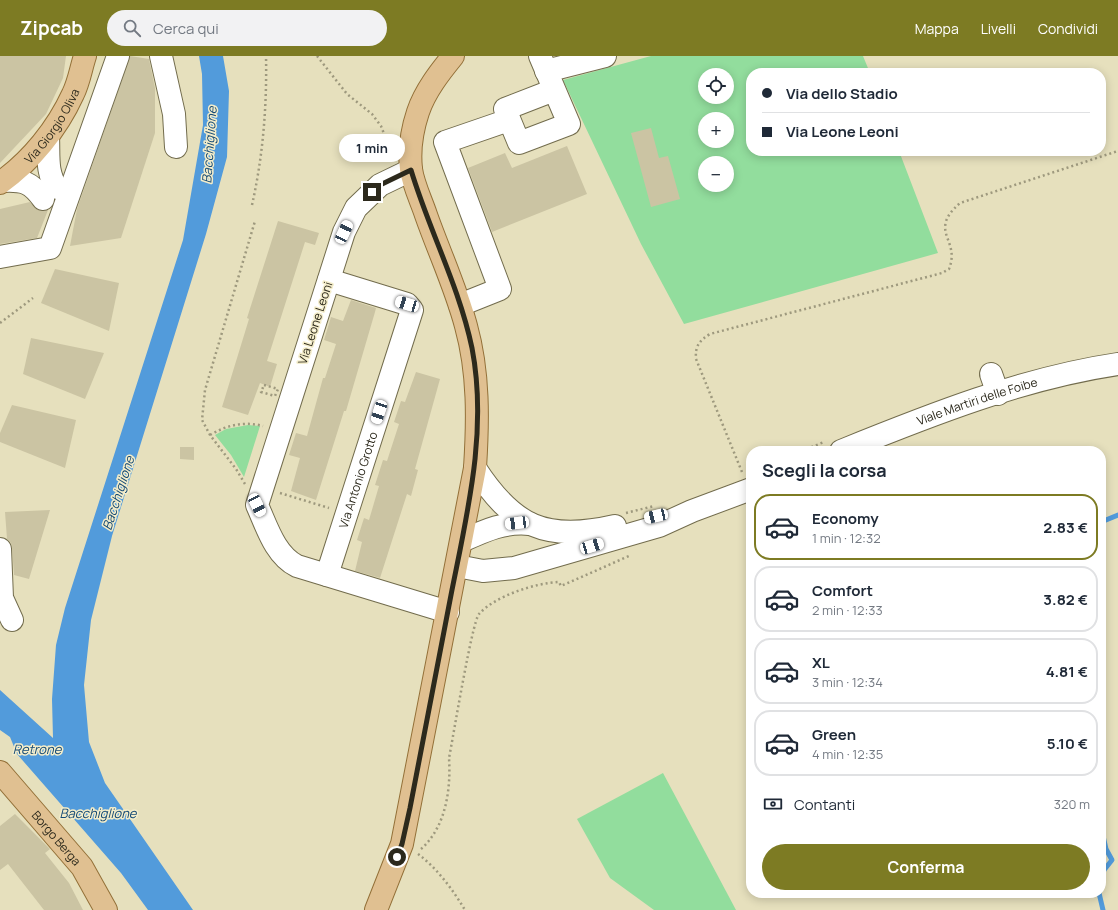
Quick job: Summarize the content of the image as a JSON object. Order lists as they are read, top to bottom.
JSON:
{
  "streets": {
    "main road": ["Via Giorgio Oliva", "Borgo Berga"],
    "street": ["Via Leone Leoni", "Viale Martiri delle Foibe", "Via Antonio Grotto"]
  },
  "crossings": [
    ["Via Leone Leoni", "Via Antonio Grotto"]
  ],
  "water": ["Bacchiglione", "Retrone"],
  "page": {
    "header": "Zipcab",
    "search": "Cerca qui",
    "nav": ["Mappa", "Livelli", "Condividi"],
    "map_buttons": ["+", "−"],
    "banner": ["Via dello Stadio", "Via Leone Leoni"],
    "bubble": "1 min",
    "heading": "Scegli la corsa",
    "list": [
      {
        "name": "Economy",
        "note": "1 min · 12:32",
        "value": "2.83 €"
      },
      {
        "name": "Comfort",
        "note": "2 min · 12:33",
        "value": "3.82 €"
      },
      {
        "name": "XL",
        "note": "3 min · 12:34",
        "value": "4.81 €"
      },
      {
        "name": "Green",
        "note": "4 min · 12:35",
        "value": "5.10 €"
      }
    ],
    "pay": ["Contanti", "320 m"],
    "buttons": "Conferma"
  }
}
